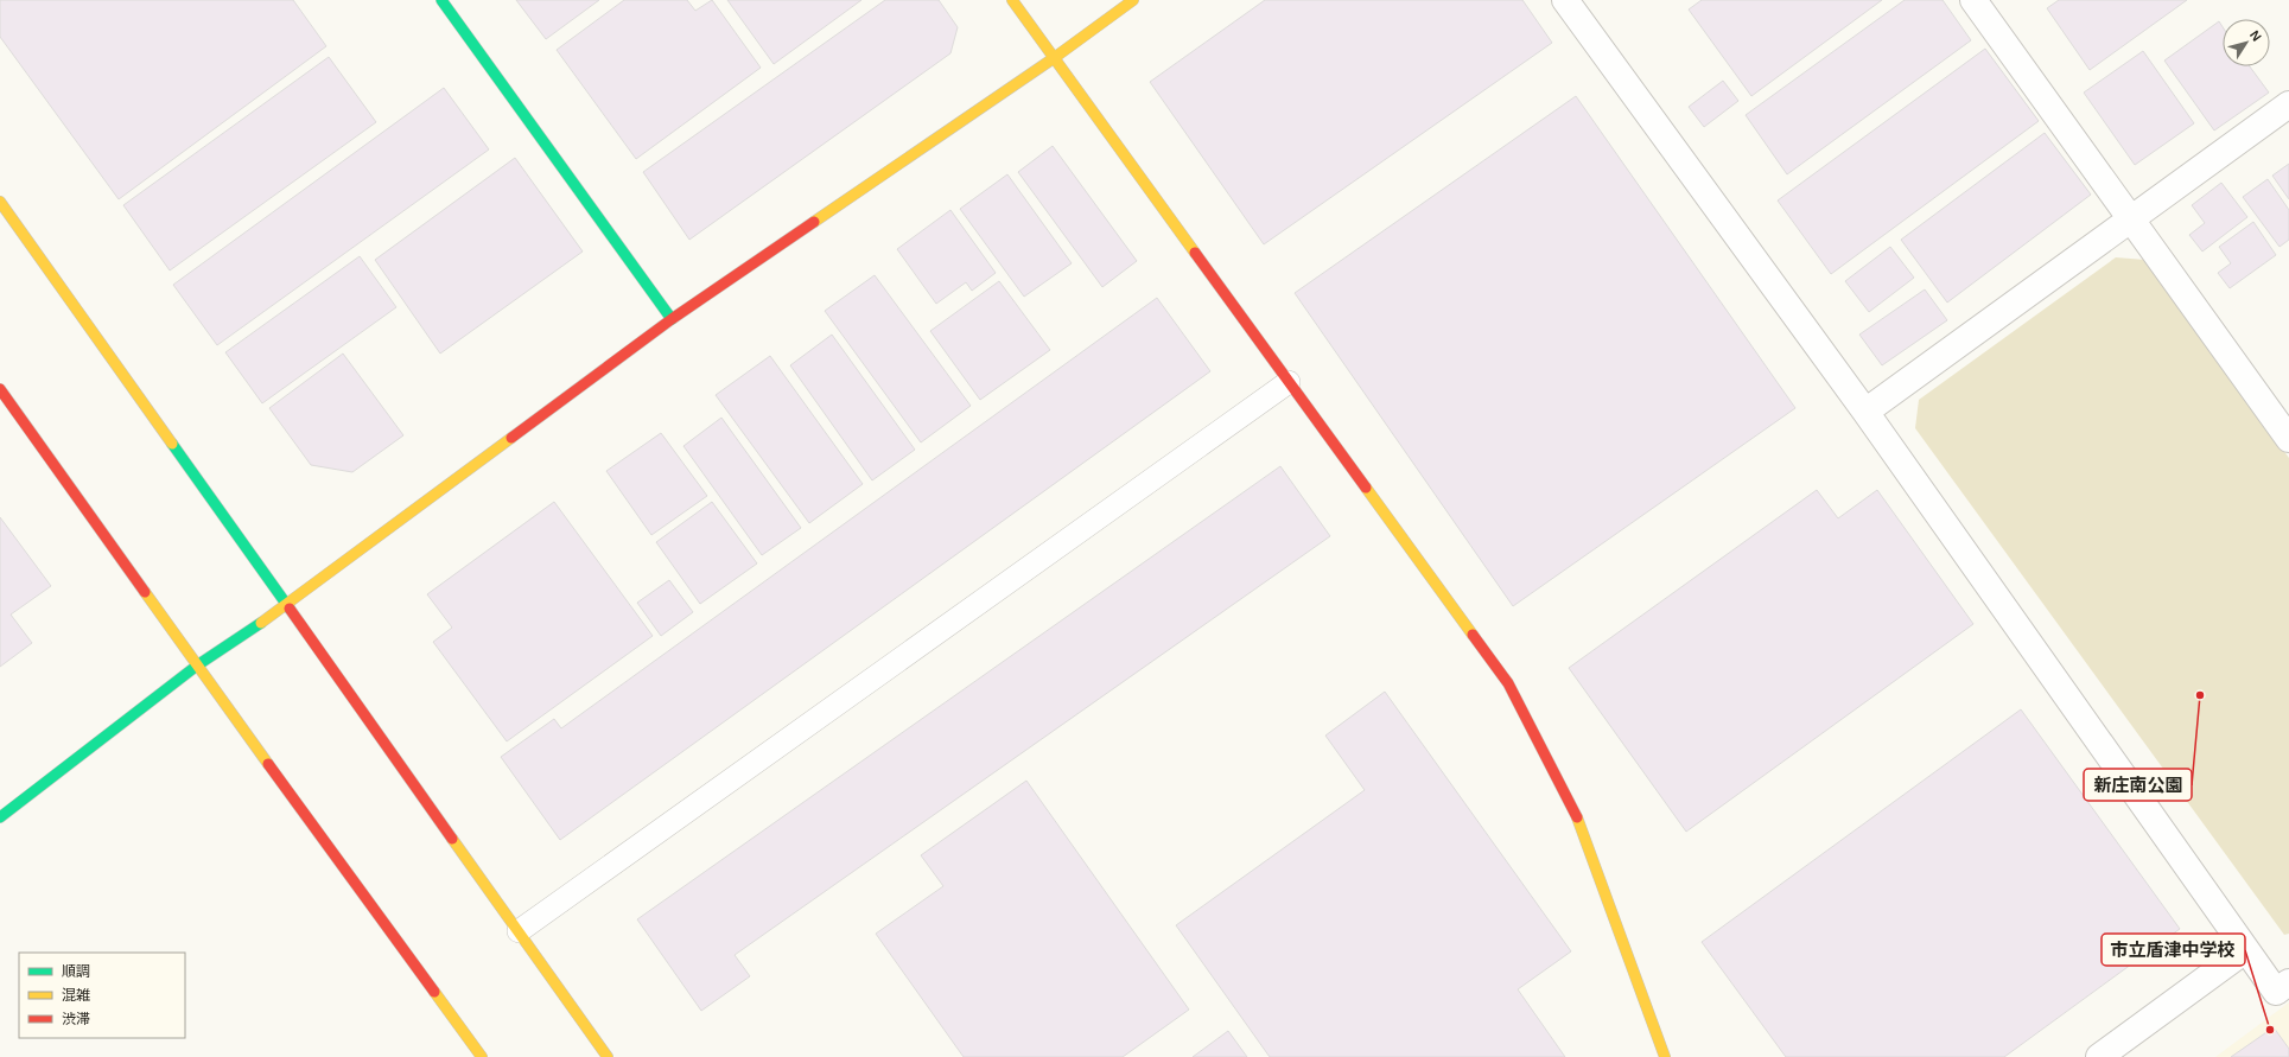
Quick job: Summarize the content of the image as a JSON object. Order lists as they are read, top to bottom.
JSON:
{
  "places": ["新庄南公園", "市立盾津中学校"],
  "legend": ["順調", "混雑", "渋滞"],
  "north": "top right"
}
